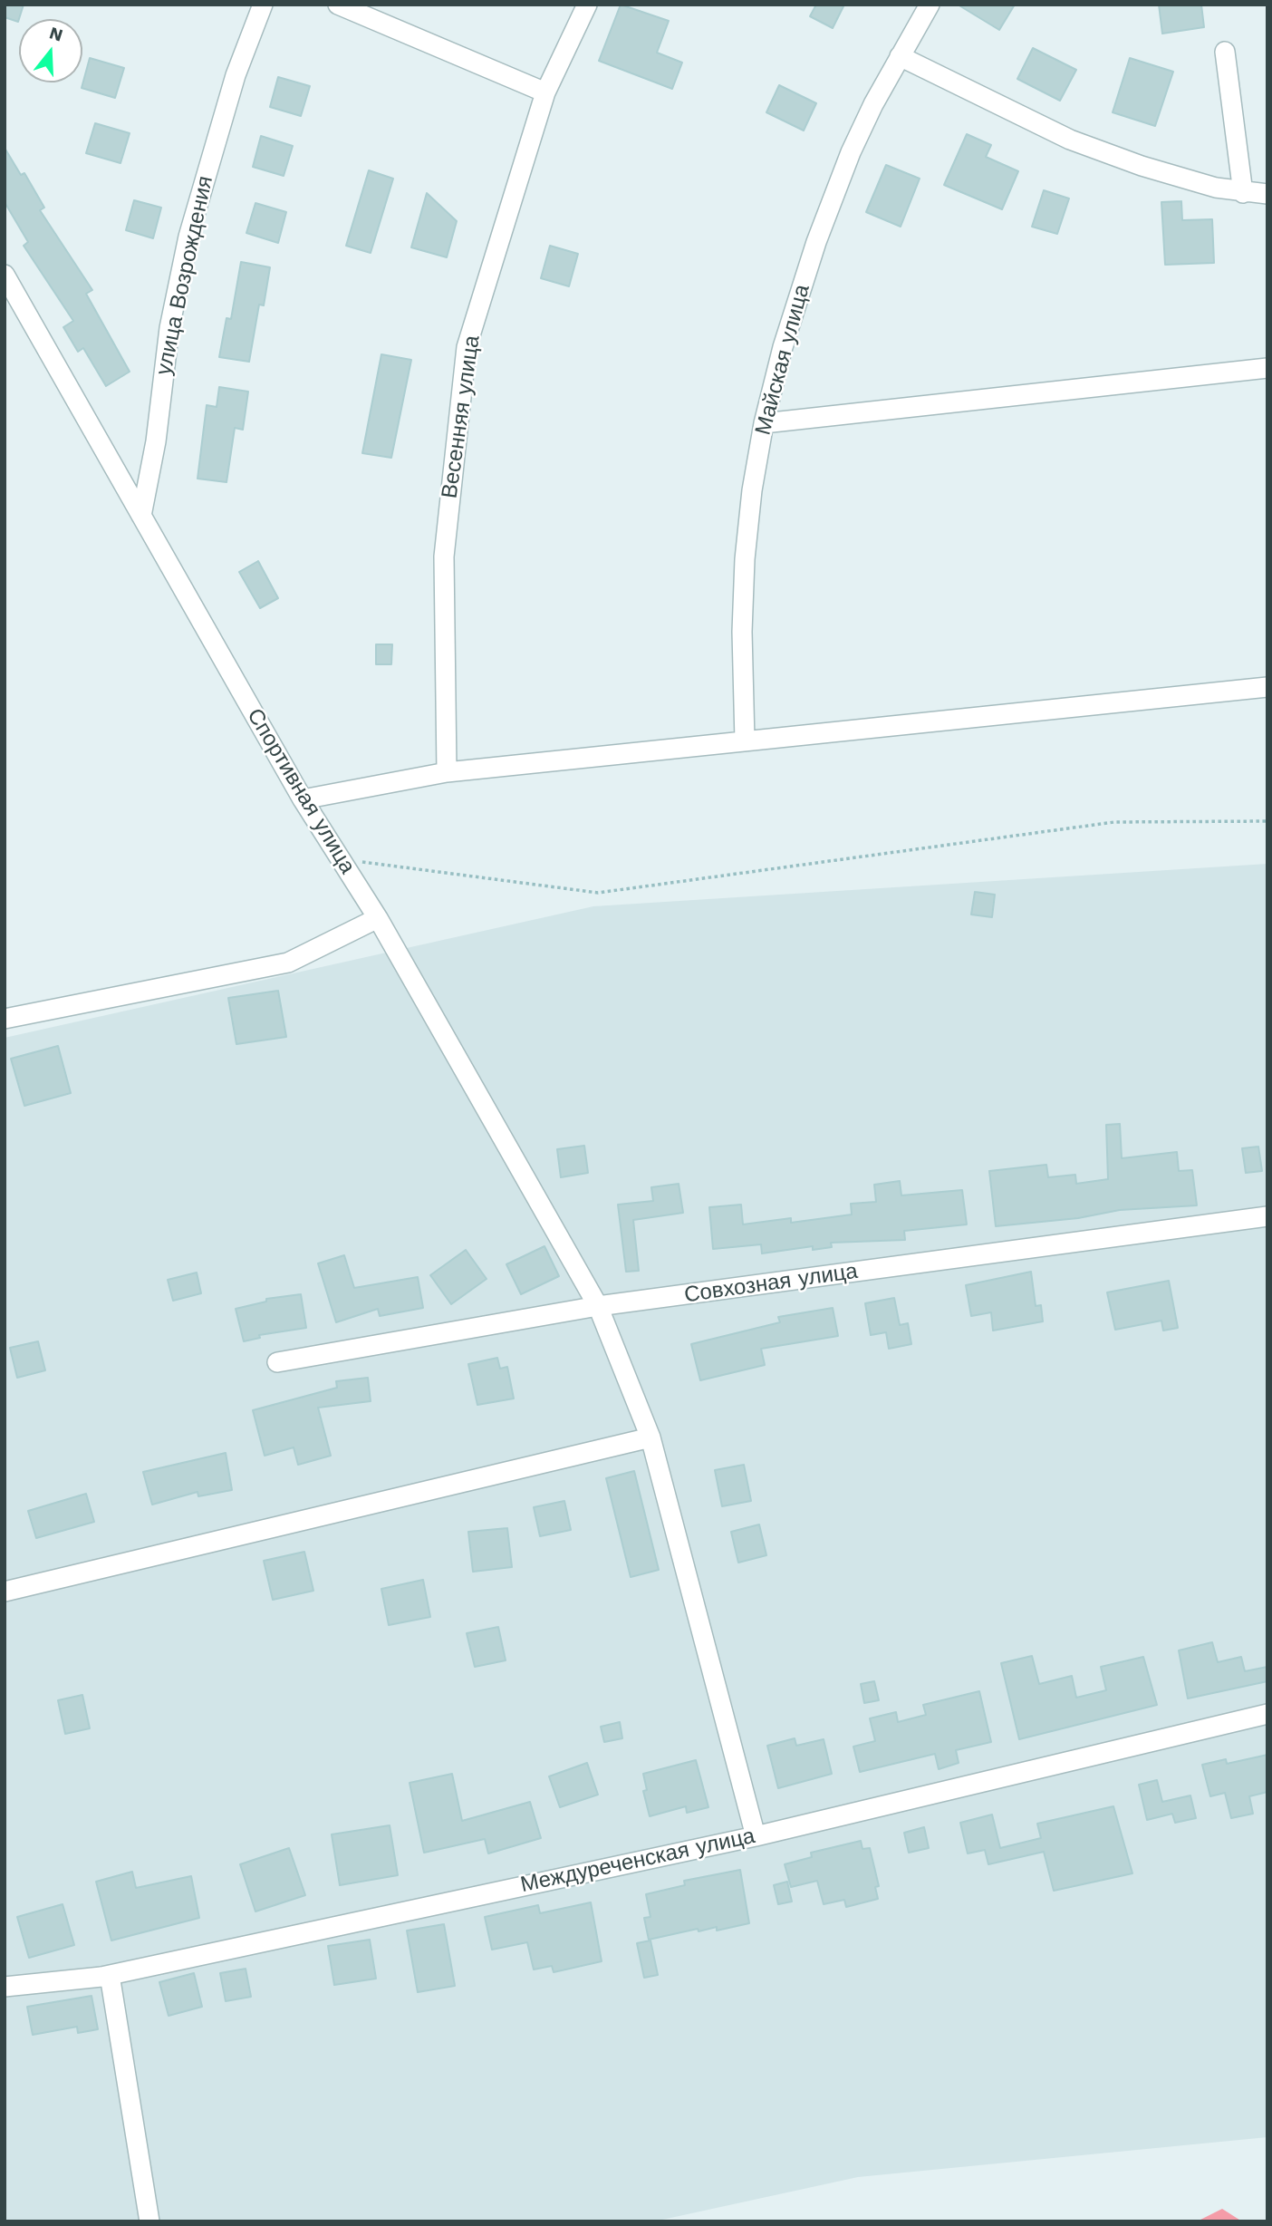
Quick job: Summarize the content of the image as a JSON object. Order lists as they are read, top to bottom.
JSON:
{
  "streets": {
    "street": [
      "улица Возрождения",
      "Майская улица",
      "Весенняя улица",
      "Спортивная улица",
      "Совхозная улица",
      "Междуреченская улица"
    ]
  },
  "crossings": [
    ["улица Возрождения", "Спортивная улица"],
    ["Спортивная улица", "Совхозная улица"],
    ["Спортивная улица", "Междуреченская улица"]
  ],
  "north": "top"
}
